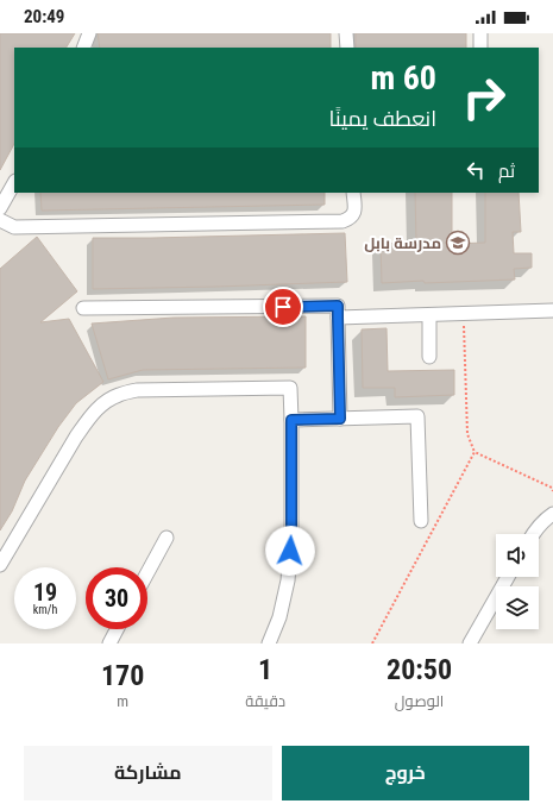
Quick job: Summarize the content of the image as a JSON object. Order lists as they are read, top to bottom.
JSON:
{
  "places": {
    "school or university": ["مدرسة بابل"]
  },
  "page": {
    "status": "20:49",
    "turn": ["60 m", "انعطف يمينًا"],
    "then": "ثم",
    "speed": "19 km/h",
    "limit": "30",
    "eta": [
      "20:50",
      "الوصول",
      "1",
      "دقيقة",
      "170",
      "m"
    ],
    "buttons": ["خروج", "مشاركة"]
  }
}
